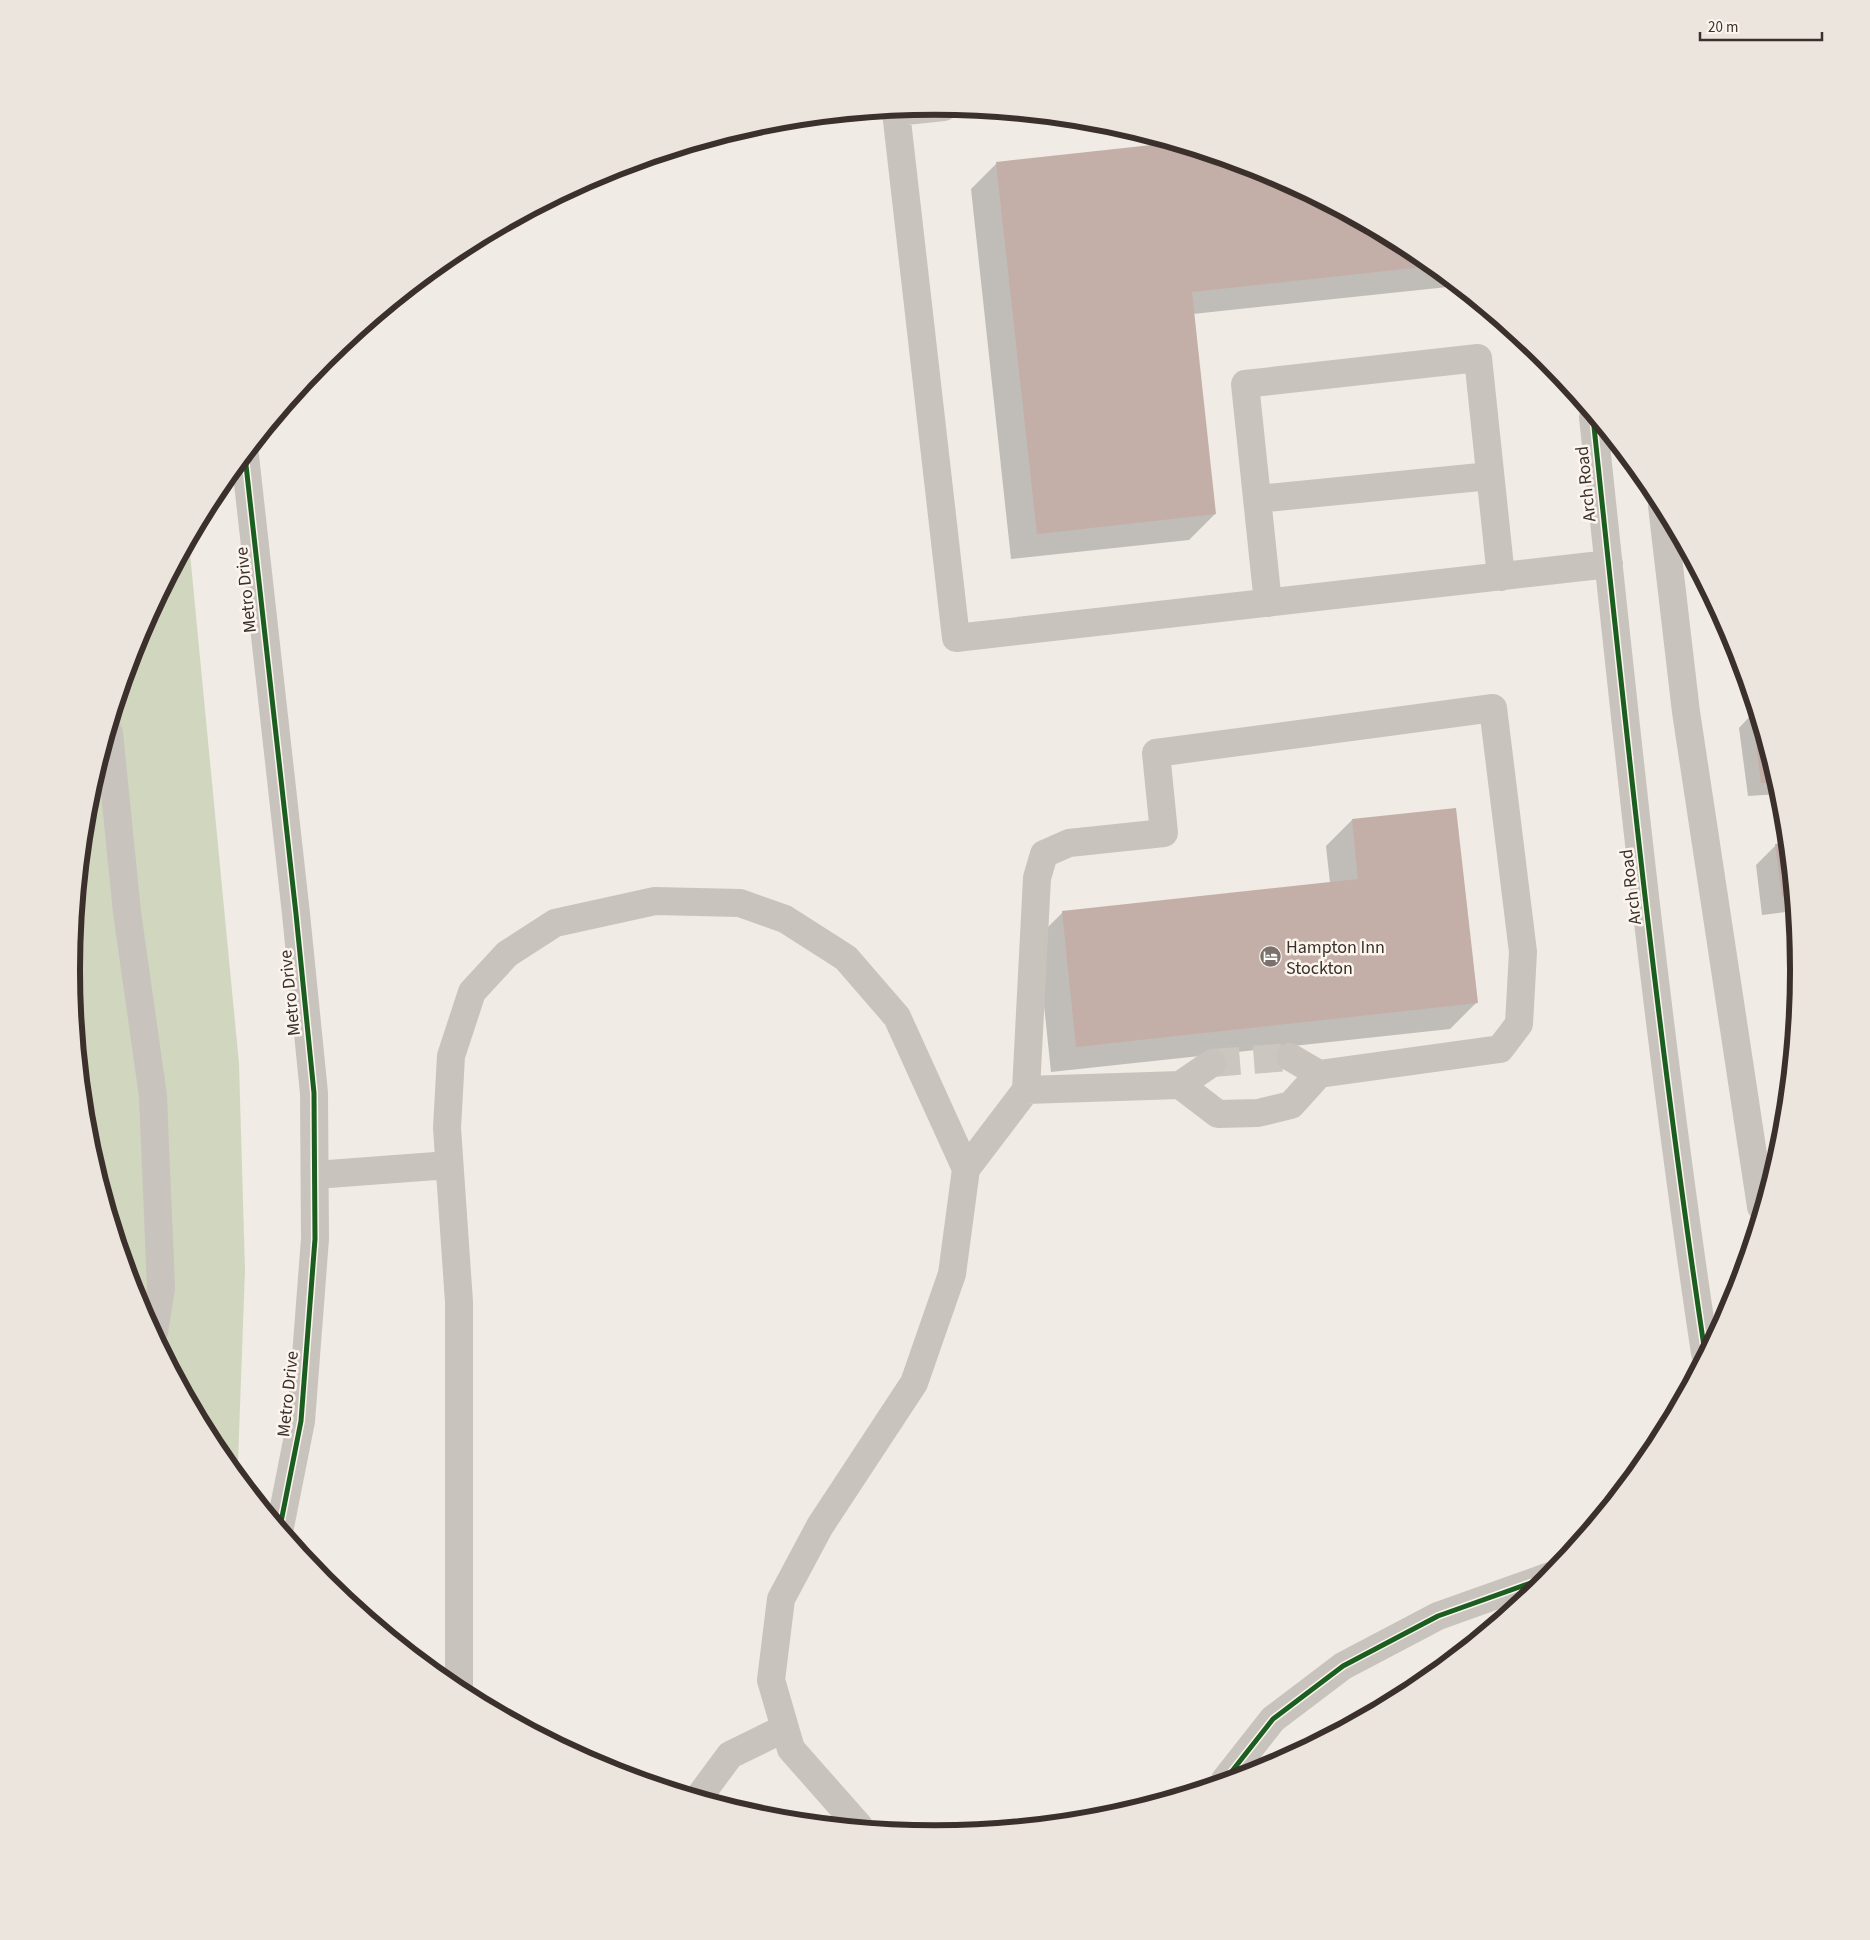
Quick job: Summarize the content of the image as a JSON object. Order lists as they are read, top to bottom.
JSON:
{
  "streets": {
    "street": ["Arch Road", "Metro Drive"]
  },
  "places": {
    "hotel": ["Hampton Inn Stockton"]
  },
  "scale_bar": "20 m"
}
